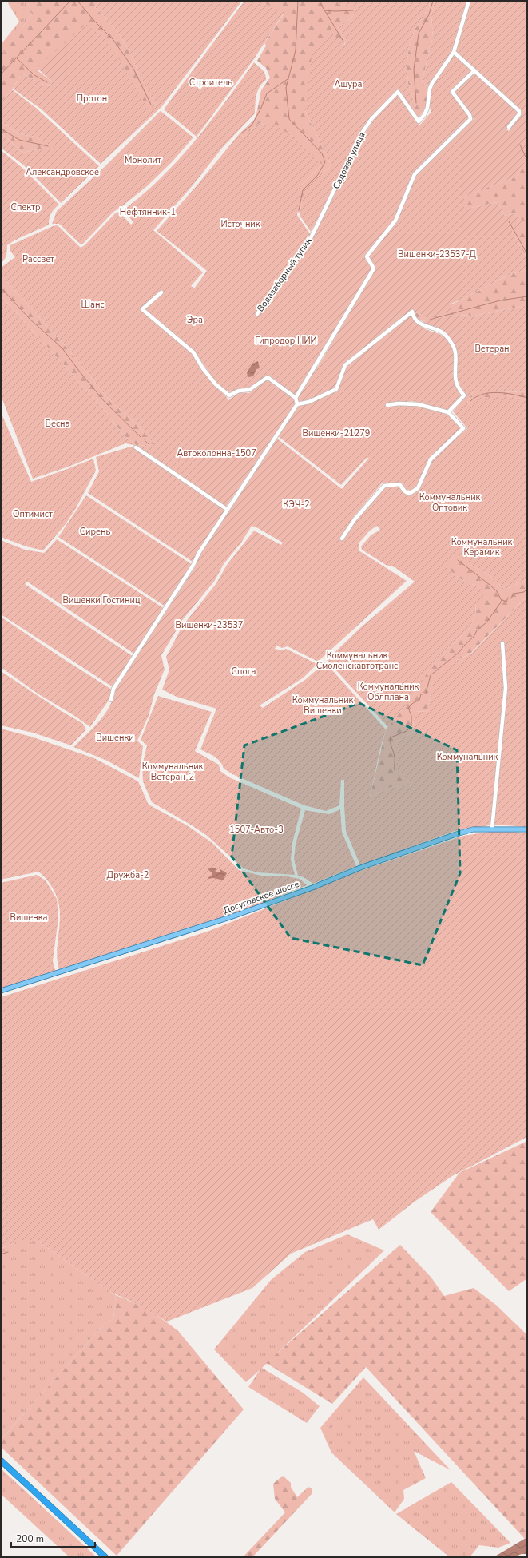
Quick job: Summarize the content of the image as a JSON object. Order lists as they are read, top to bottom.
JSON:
{
  "streets": {
    "main road": ["Досуговское шоссе"],
    "street": ["Садовая улица", "Водазаборный тупик"]
  },
  "crossings": [
    ["Садовая улица", "Водазаборный тупик"]
  ],
  "parks": [
    "Строитель",
    "Ашура",
    "Протон",
    "Монолит",
    "Александровское",
    "Спектр",
    "Нефтянник-1",
    "Источник",
    "Вишенки-23537-Д",
    "Рассвет",
    "Шанс",
    "Эра",
    "Гипродор НИИ",
    "Ветеран",
    "Весна",
    "Вишенки-21279",
    "Автоколонна-1507",
    "Коммунальник Оптовик",
    "КЭЧ-2",
    "Оптимист",
    "Сирень",
    "Коммунальник Керамик",
    "Вишенки Гостиниц",
    "Вишенки-23537",
    "Коммунальник Смоленскавтотранс",
    "Спога",
    "Коммунальник Облплана",
    "Коммунальник Вишенки",
    "Вишенки",
    "Коммунальник",
    "Коммунальник Ветеран-2",
    "1507-Авто-3",
    "Дружба-2",
    "Вишенка"
  ],
  "scale_bar": "200 m"
}
